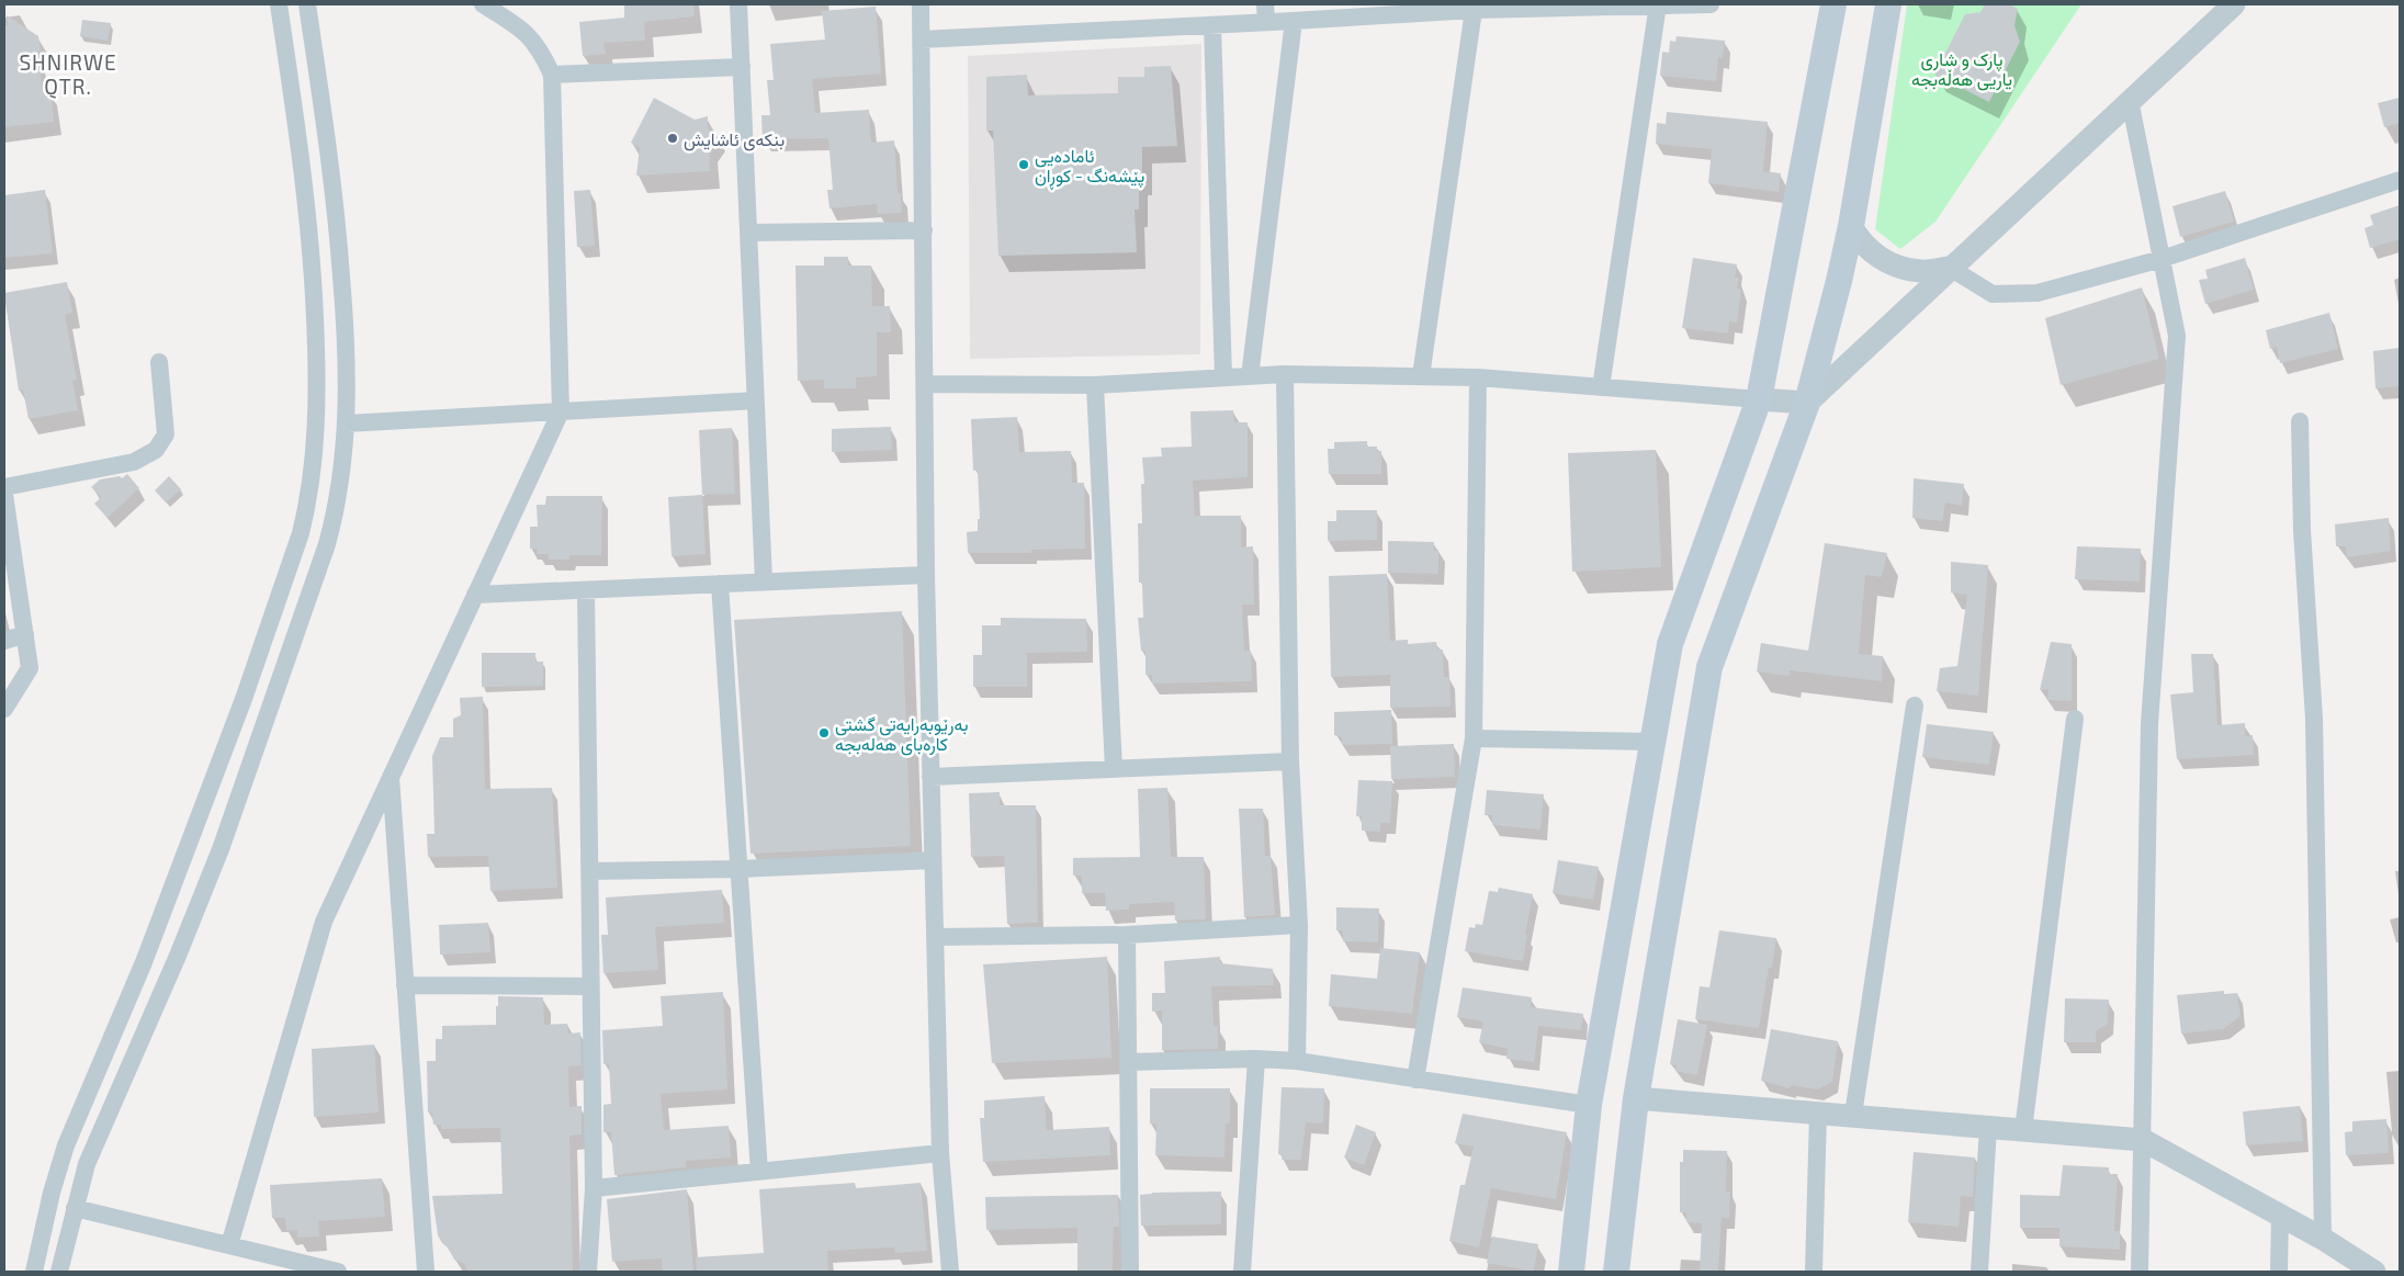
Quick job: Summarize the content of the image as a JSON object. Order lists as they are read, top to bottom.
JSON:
{
  "districts": ["SHNIRWE QTR."],
  "parks": ["پارک و شاری یاریی ھەڵەبجە"],
  "places": ["بنکەی ئاشایش", "ئامادەیی پێشەنگ - کوڕان", "بەرێوبەرایەتی گشتی کارەبای هەلەبجە"]
}
